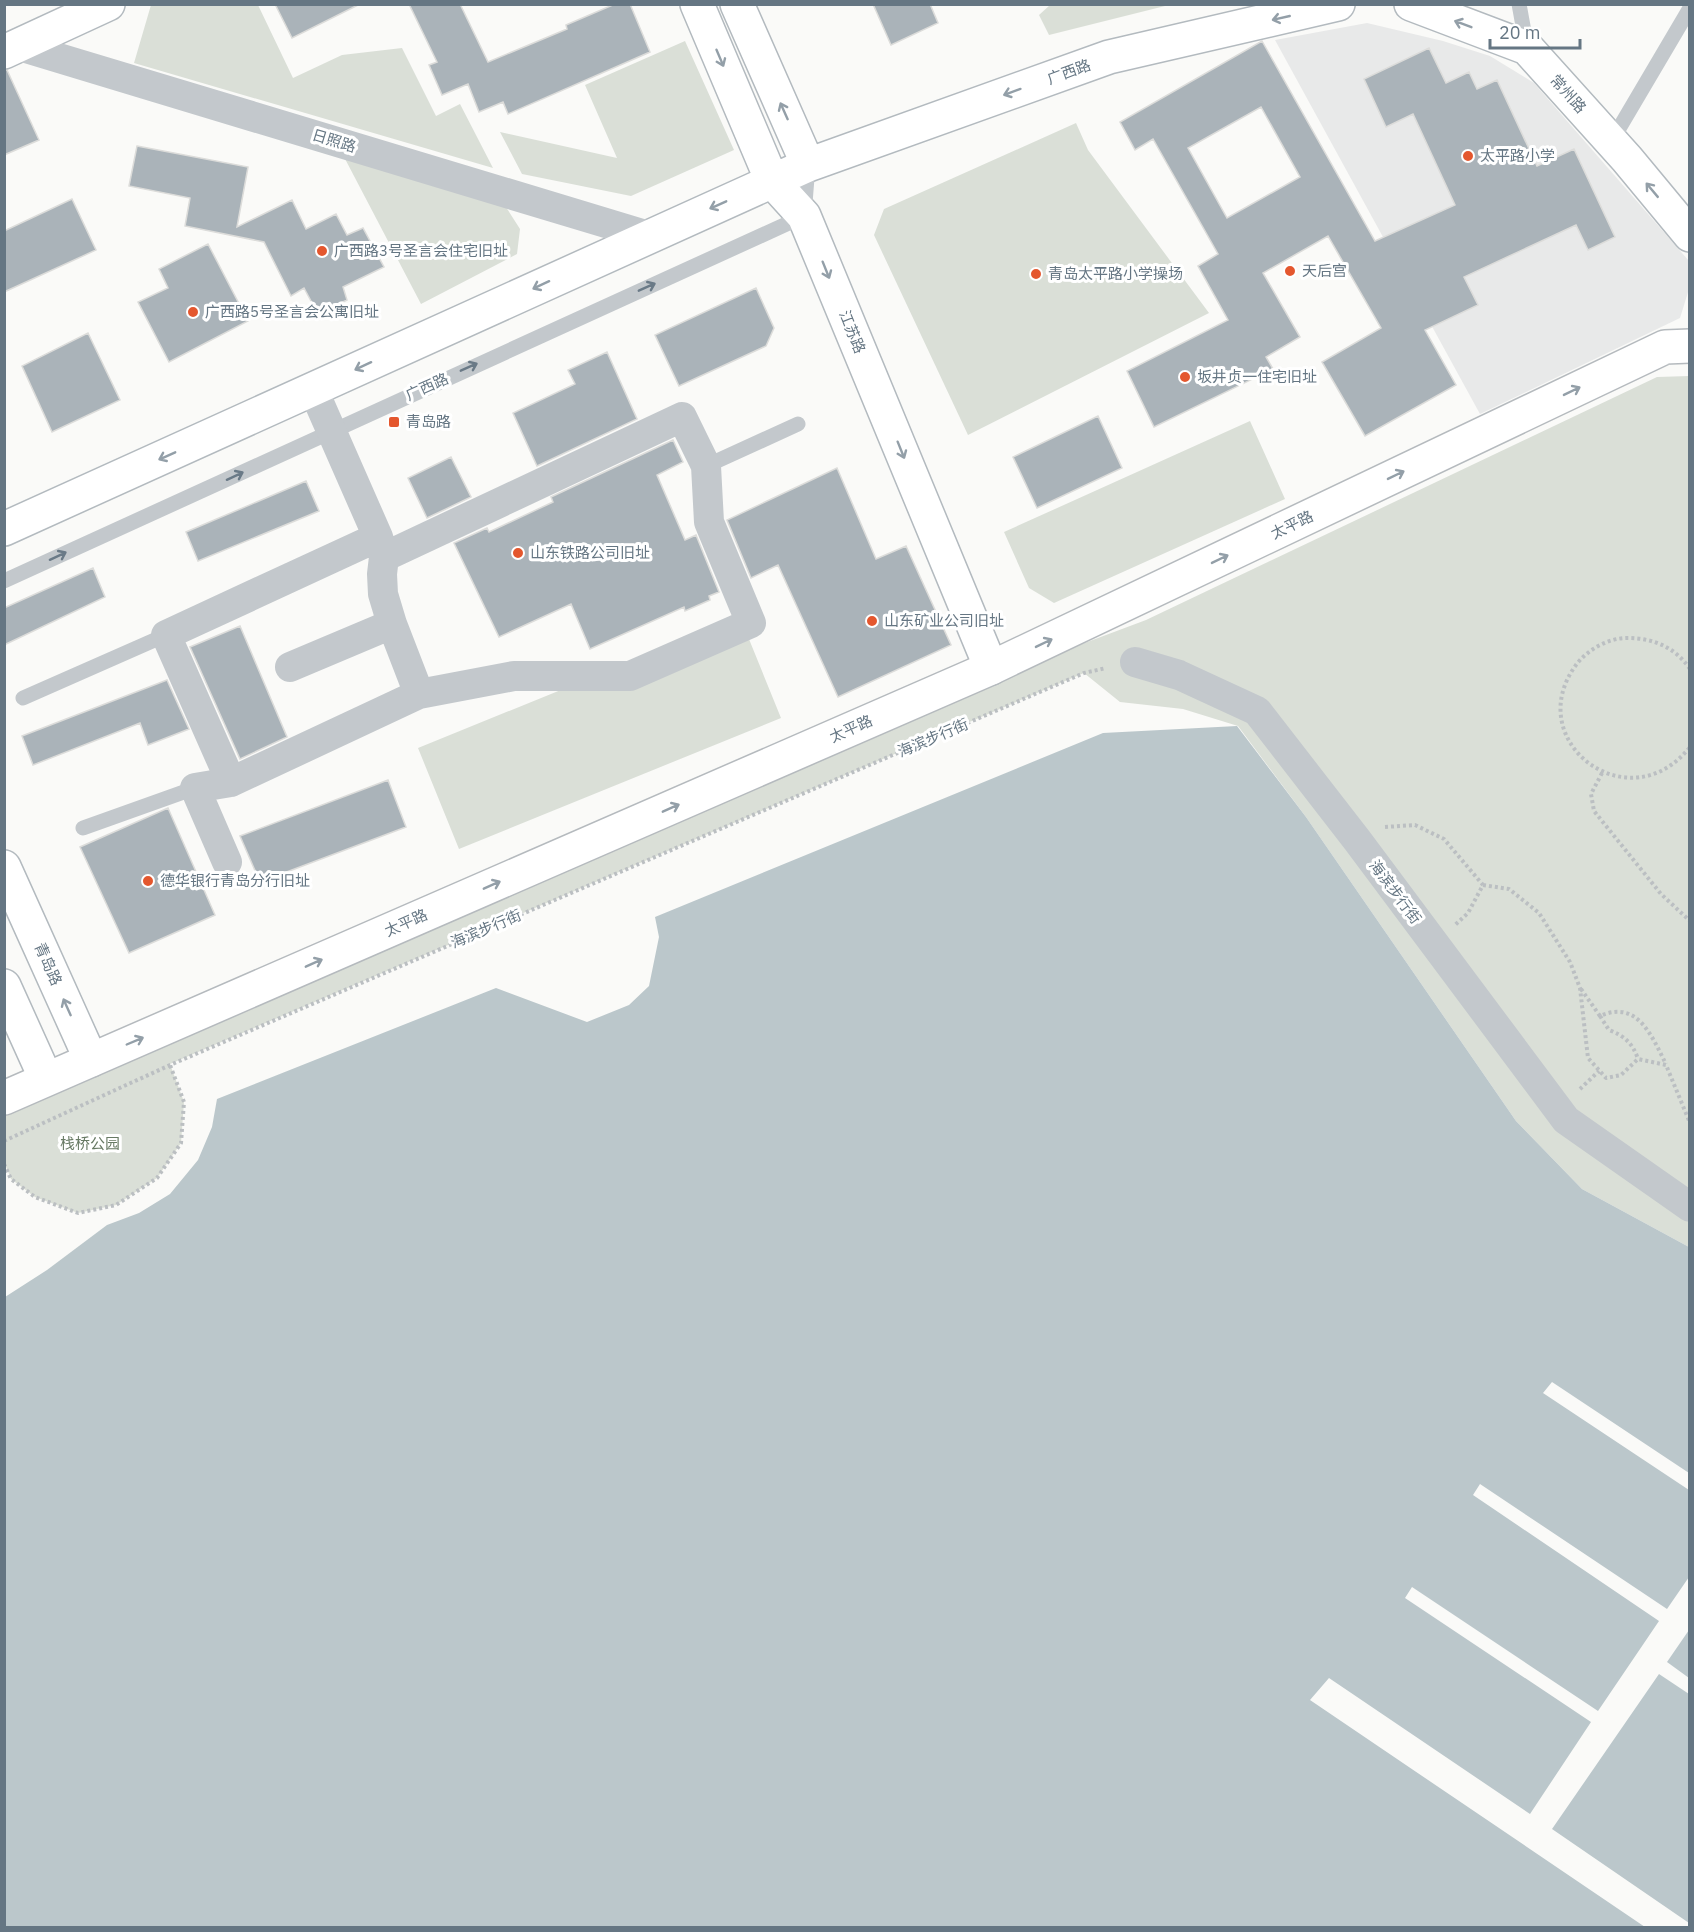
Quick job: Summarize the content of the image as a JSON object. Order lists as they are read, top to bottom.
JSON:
{
  "streets": {
    "main road": [
      "广西路",
      "常州路",
      "江苏路",
      "太平路",
      "青岛路"
    ],
    "street": ["日照路", "海滨步行街"]
  },
  "crossings": [
    ["广西路", "日照路"],
    ["广西路", "江苏路"],
    ["江苏路", "太平路"],
    ["太平路", "青岛路"]
  ],
  "one_way": ["常州路", "江苏路", "太平路"],
  "parks": ["栈桥公园"],
  "places": {
    "other": [
      "太平路小学",
      "广西路3号圣言会住宅旧址",
      "天后宫",
      "青岛太平路小学操场",
      "广西路5号圣言会公寓旧址",
      "坂井贞一住宅旧址",
      "山东铁路公司旧址",
      "山东矿业公司旧址",
      "德华银行青岛分行旧址"
    ],
    "transit": ["青岛路"]
  },
  "scale_bar": "20 m"
}
